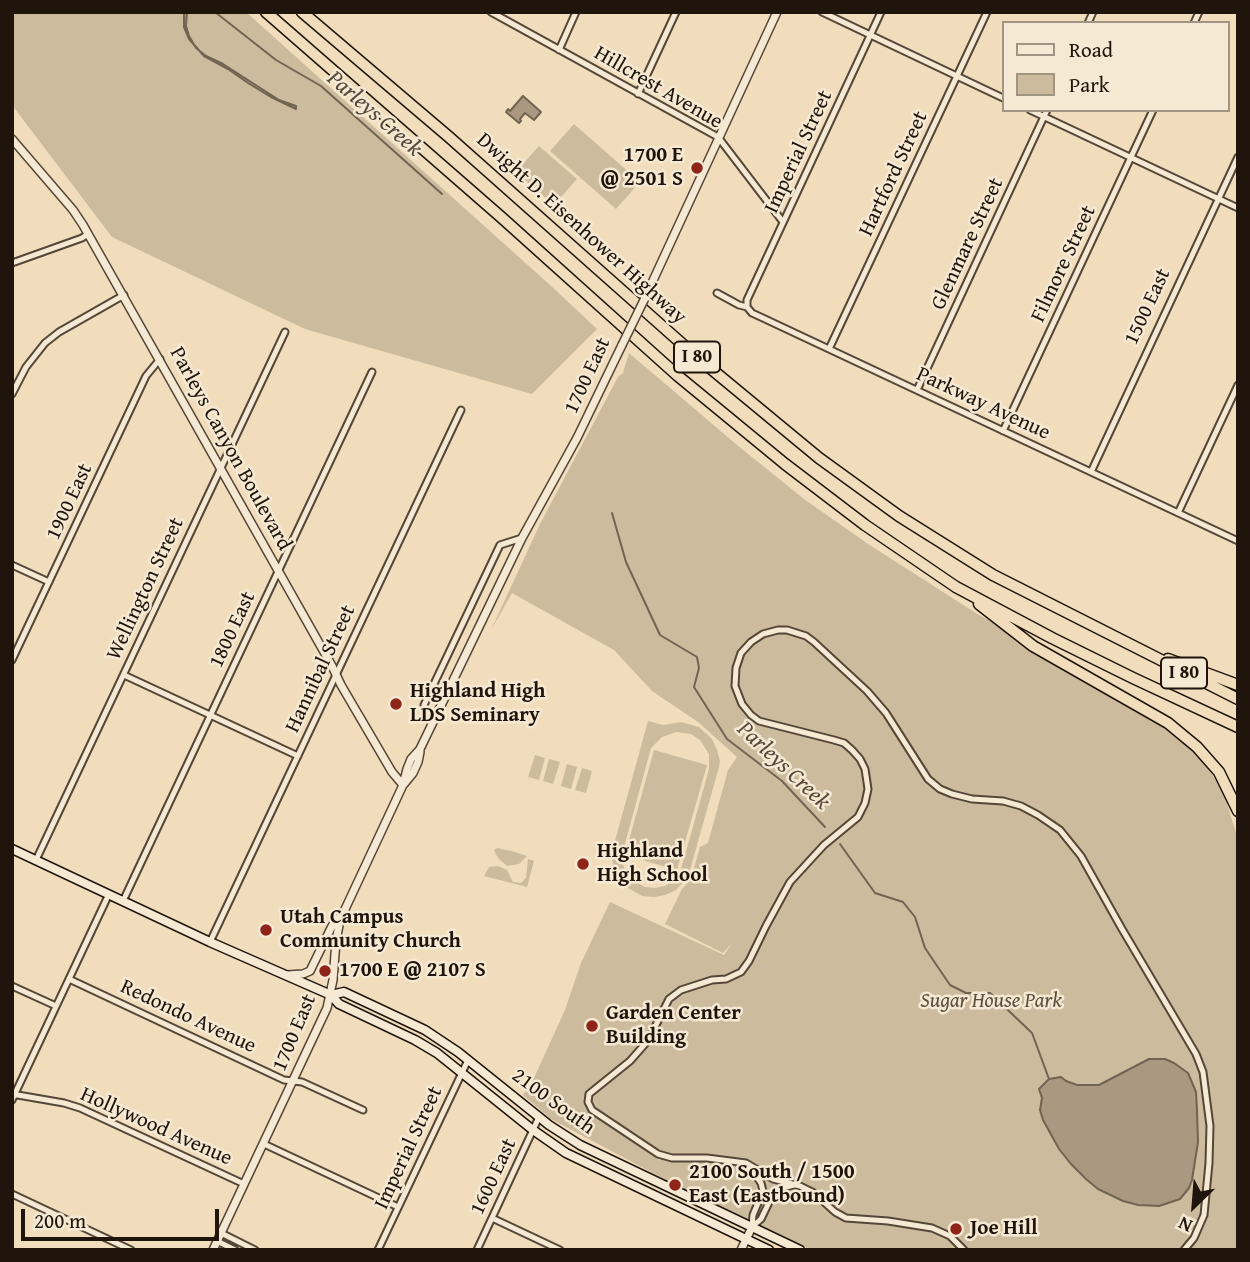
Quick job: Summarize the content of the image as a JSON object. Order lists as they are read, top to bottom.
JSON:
{
  "streets": {
    "highway": ["Dwight D. Eisenhower Highway", "I 80"],
    "main road": ["2100 South"],
    "street": [
      "Hillcrest Avenue",
      "Imperial Street",
      "Hartford Street",
      "Glenmare Street",
      "Filmore Street",
      "1500 East",
      "1700 East",
      "Parkway Avenue",
      "Parleys Canyon Boulevard",
      "1900 East",
      "Wellington Street",
      "1800 East",
      "Hannibal Street",
      "Redondo Avenue",
      "Hollywood Avenue",
      "1600 East"
    ]
  },
  "crossings": [
    ["Hillcrest Avenue", "Imperial Street"],
    ["Hillcrest Avenue", "1700 East"],
    ["Imperial Street", "Parkway Avenue"],
    ["Imperial Street", "2100 South"],
    ["Hartford Street", "Parkway Avenue"],
    ["Glenmare Street", "Parkway Avenue"],
    ["Filmore Street", "Parkway Avenue"],
    ["1500 East", "Parkway Avenue"],
    ["1700 East", "Parleys Canyon Boulevard"],
    ["1700 East", "Redondo Avenue"],
    ["1700 East", "2100 South"],
    ["1700 East", "Hollywood Avenue"],
    ["Parleys Canyon Boulevard", "1900 East"],
    ["Parleys Canyon Boulevard", "Wellington Street"],
    ["Parleys Canyon Boulevard", "1800 East"],
    ["Parleys Canyon Boulevard", "Hannibal Street"],
    ["Wellington Street", "2100 South"],
    ["1800 East", "2100 South"],
    ["Hannibal Street", "2100 South"],
    ["2100 South", "1600 East"]
  ],
  "water": ["Parleys Creek"],
  "parks": ["Sugar House Park"],
  "places": [
    "1700 E @ 2501 S",
    "Highland High LDS Seminary",
    "Highland High School",
    "Utah Campus Community Church",
    "1700 E @ 2107 S",
    "Garden Center Building",
    "2100 South / 1500 East (Eastbound)",
    "Joe Hill"
  ],
  "legend": ["Road", "Park"],
  "scale_bar": "200 m",
  "north": "bottom left"
}
